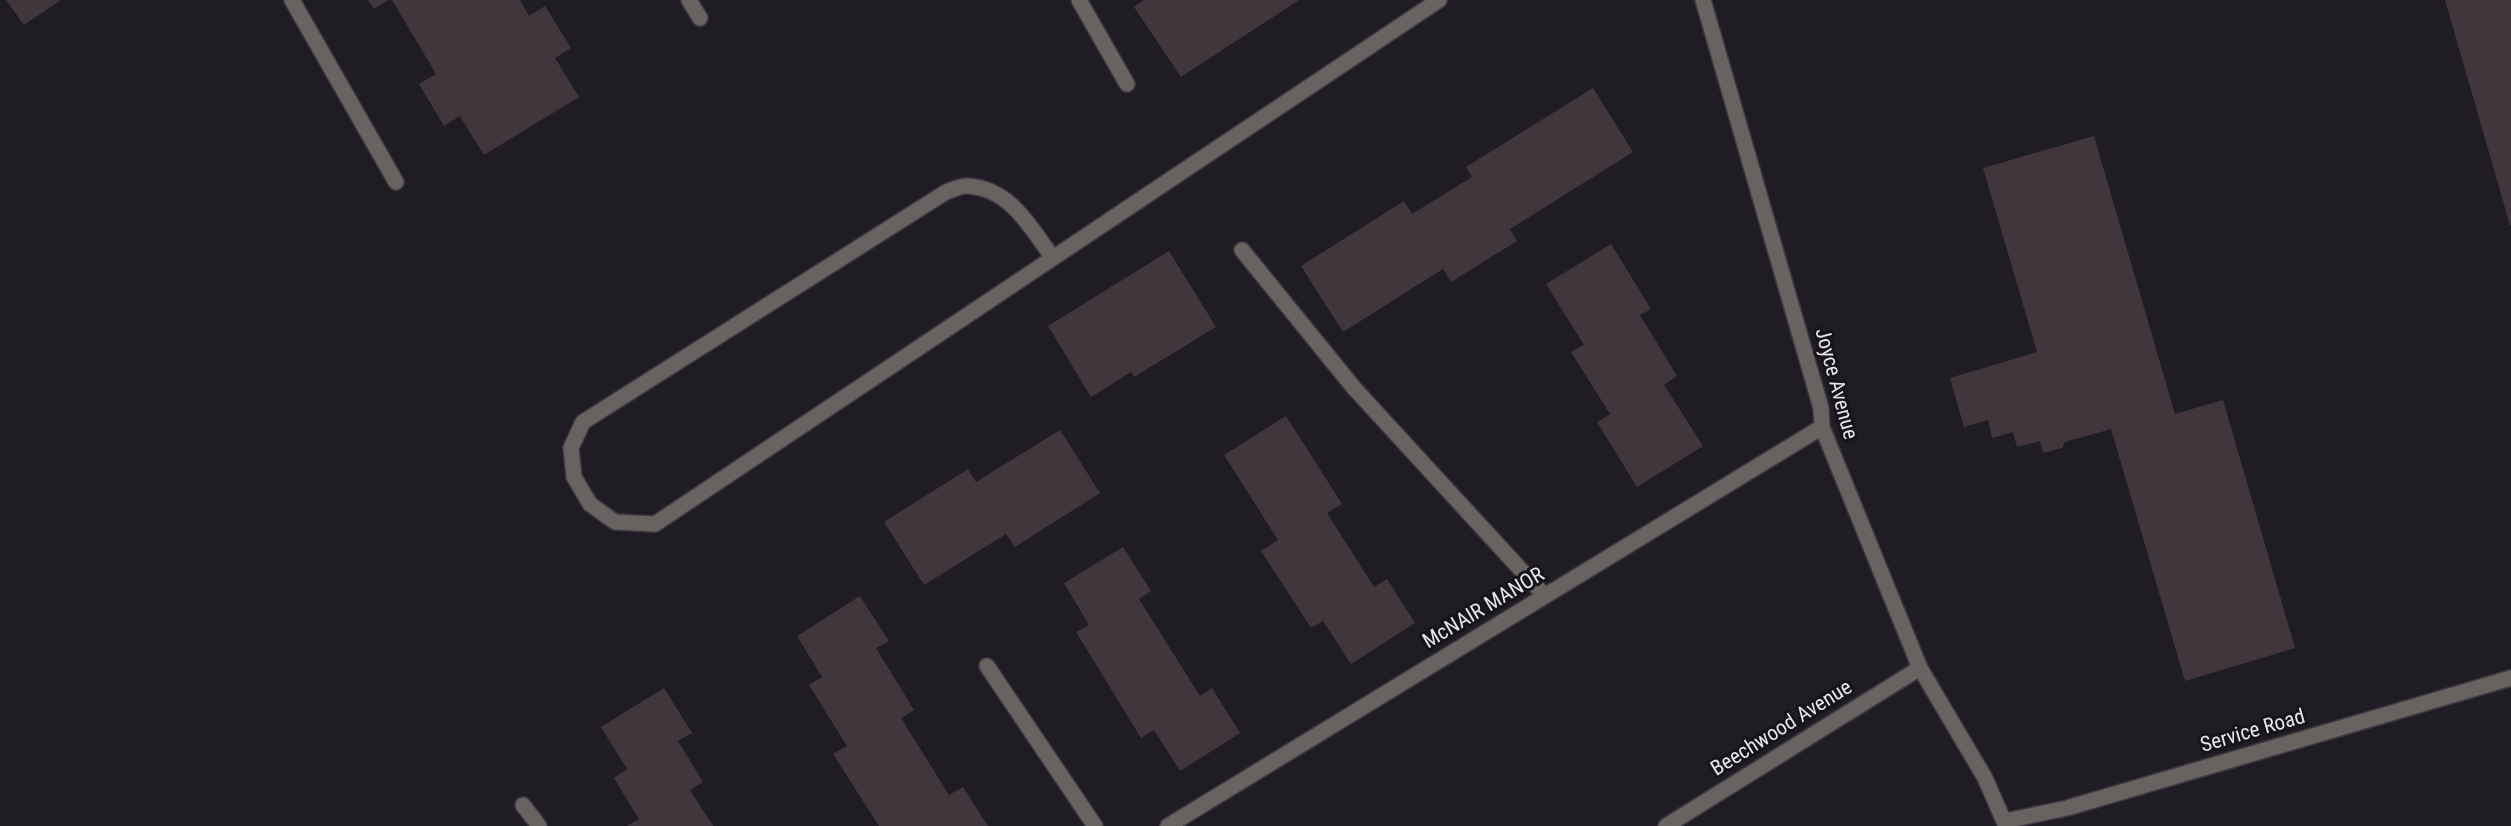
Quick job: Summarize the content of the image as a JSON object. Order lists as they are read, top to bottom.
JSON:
{
  "streets": {
    "street": [
      "Joyce Avenue",
      "McNAIR MANOR",
      "Beechwood Avenue",
      "Service Road"
    ]
  },
  "crossings": [
    ["Joyce Avenue", "McNAIR MANOR"],
    ["Joyce Avenue", "Beechwood Avenue"],
    ["Joyce Avenue", "Service Road"]
  ]
}
